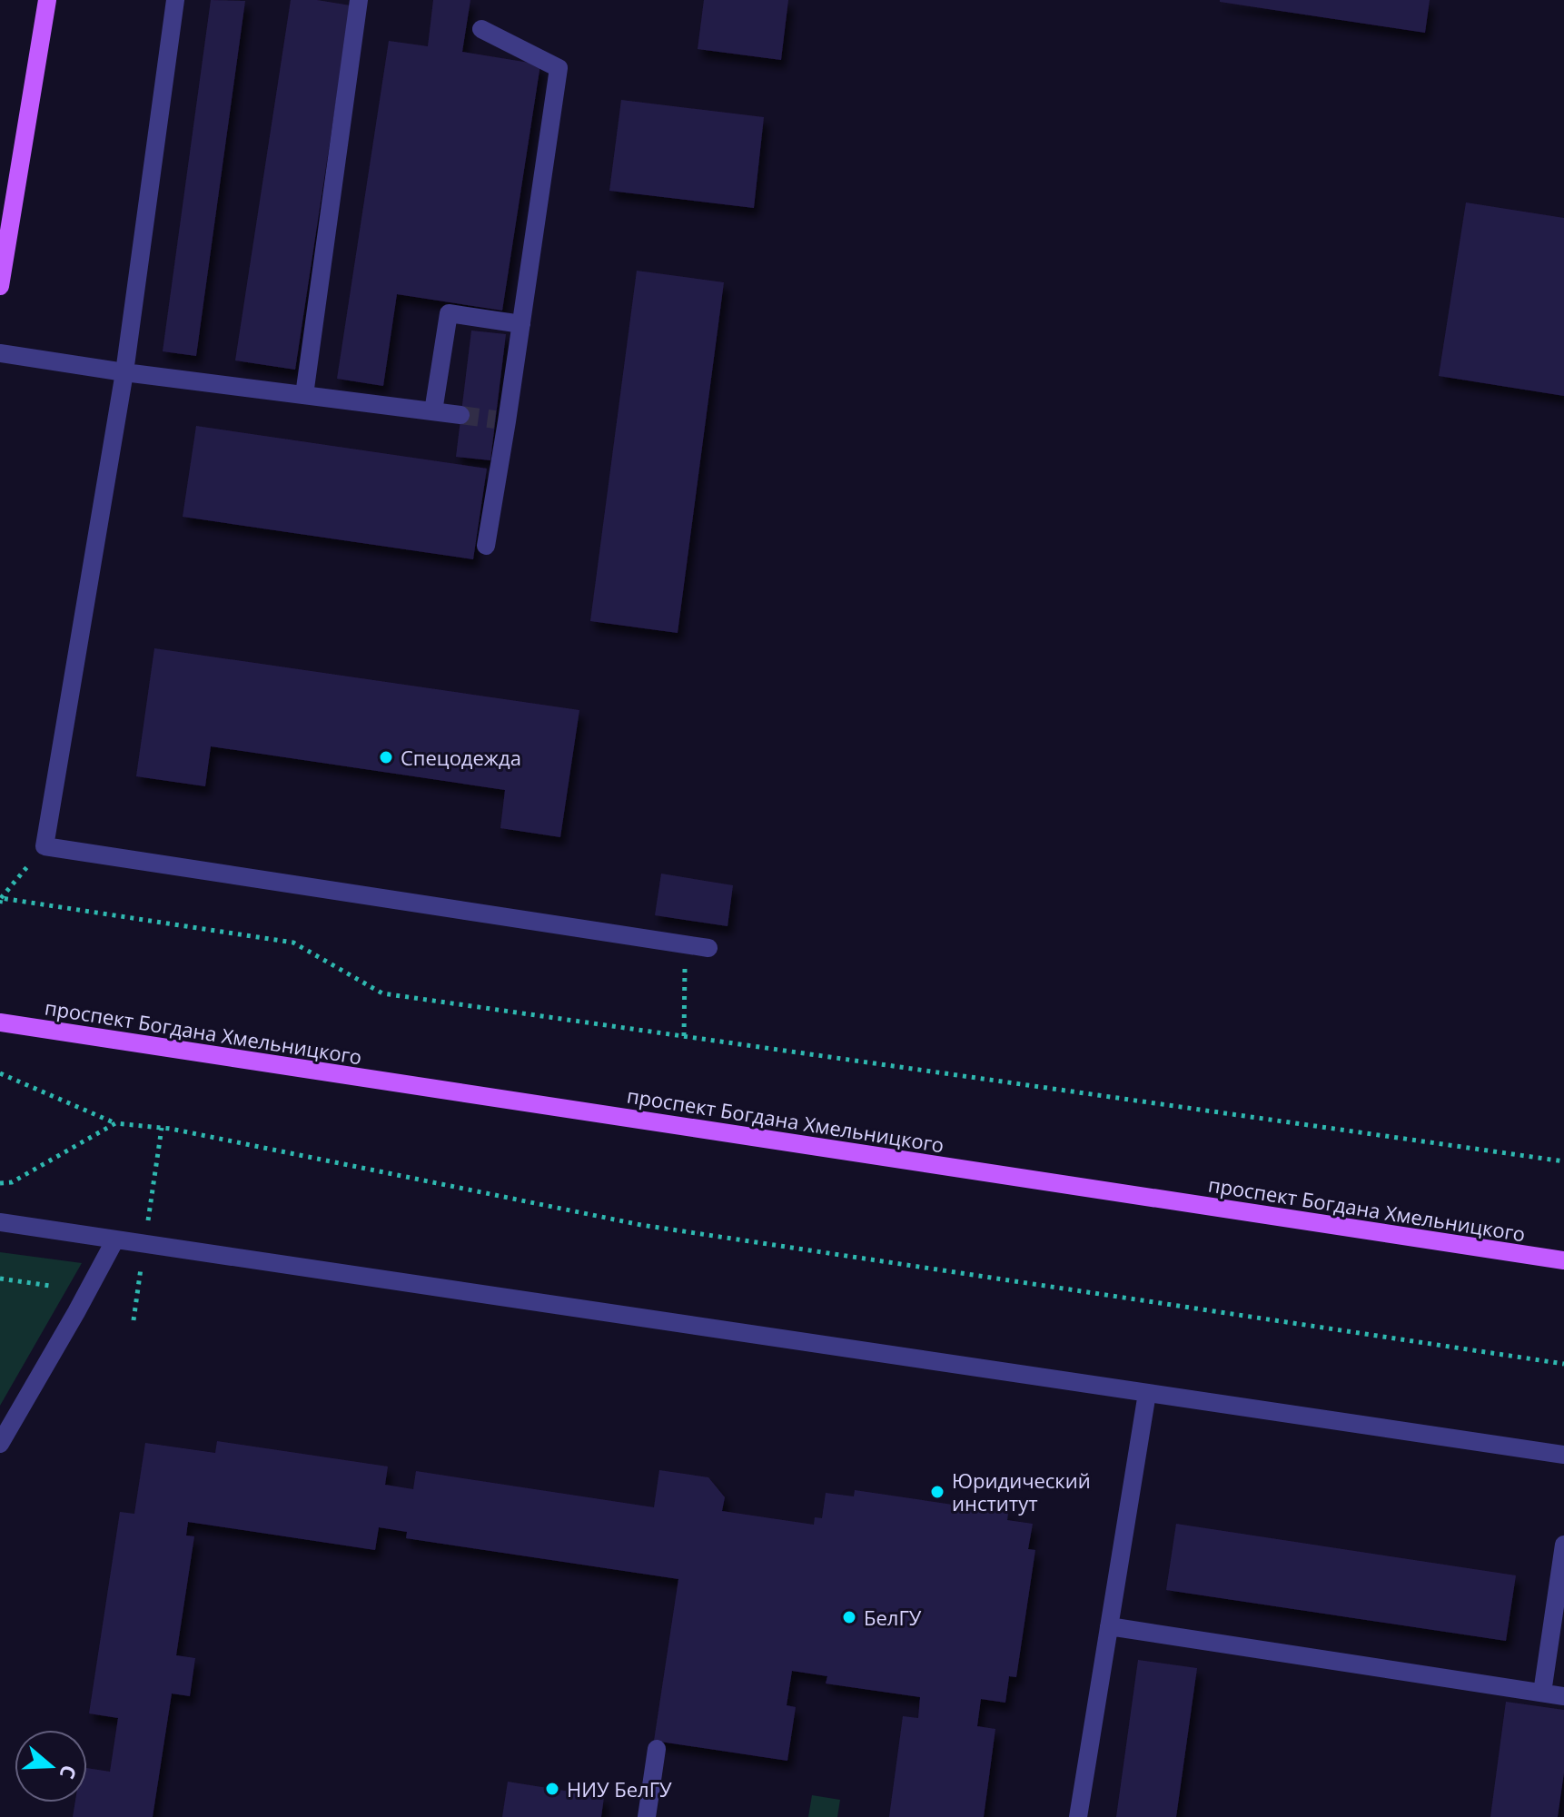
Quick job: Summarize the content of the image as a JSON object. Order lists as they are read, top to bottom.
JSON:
{
  "streets": {
    "main road": ["проспект Богдана Хмельницкого"]
  },
  "places": [
    "Спецодежда",
    "Юридический институт",
    "БелГУ",
    "НИУ БелГУ"
  ],
  "north": "right"
}
